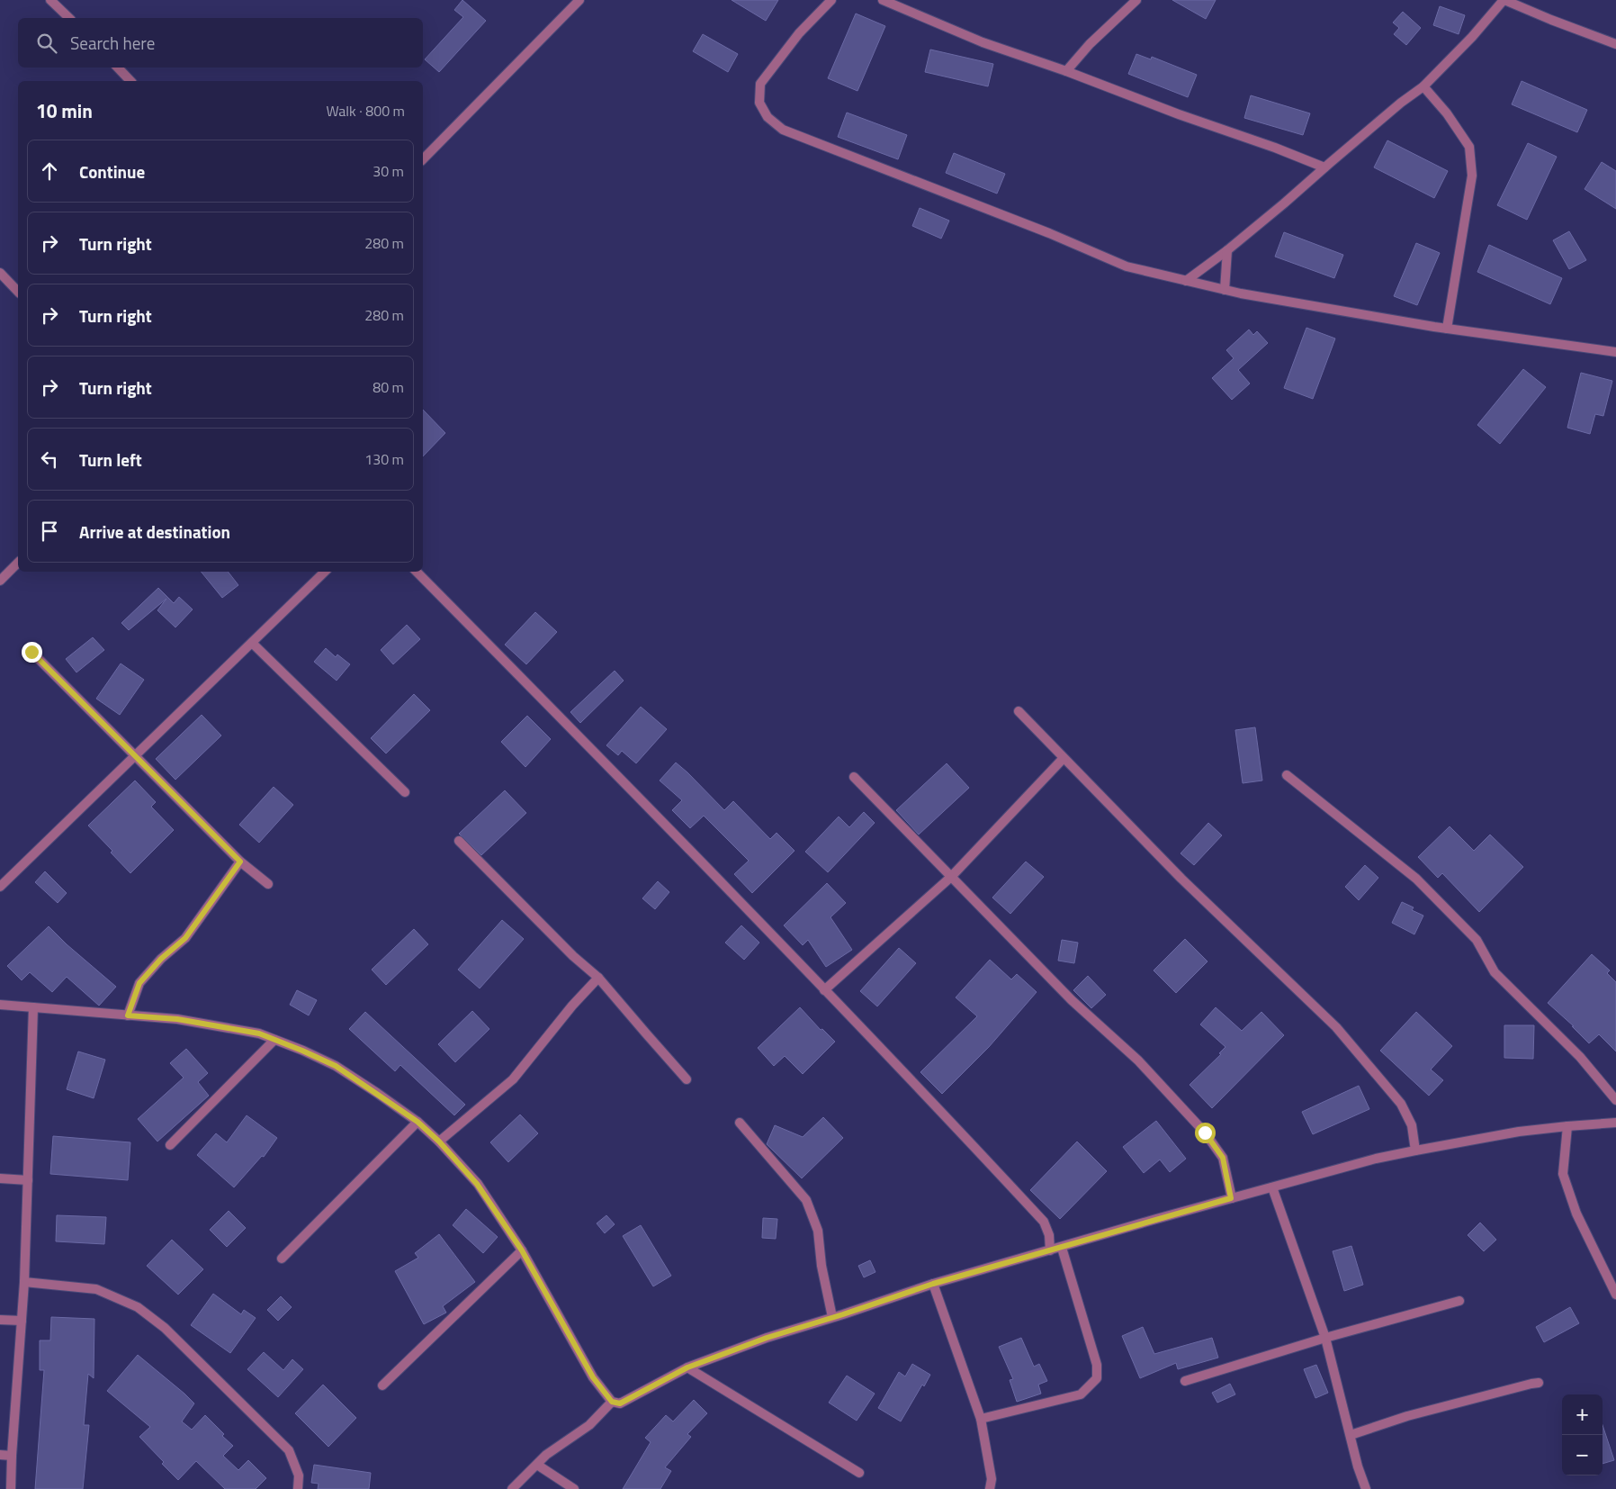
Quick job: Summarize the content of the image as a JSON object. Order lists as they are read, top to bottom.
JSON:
{
  "page": {
    "search": "Search here",
    "heading": ["10 min", "Walk · 800 m"],
    "list": [
      ["Continue", "30 m"],
      ["Turn right", "280 m"],
      ["Turn right", "280 m"],
      ["Turn right", "80 m"],
      ["Turn left", "130 m"],
      "Arrive at destination"
    ],
    "map_buttons": ["+", "−"]
  }
}
